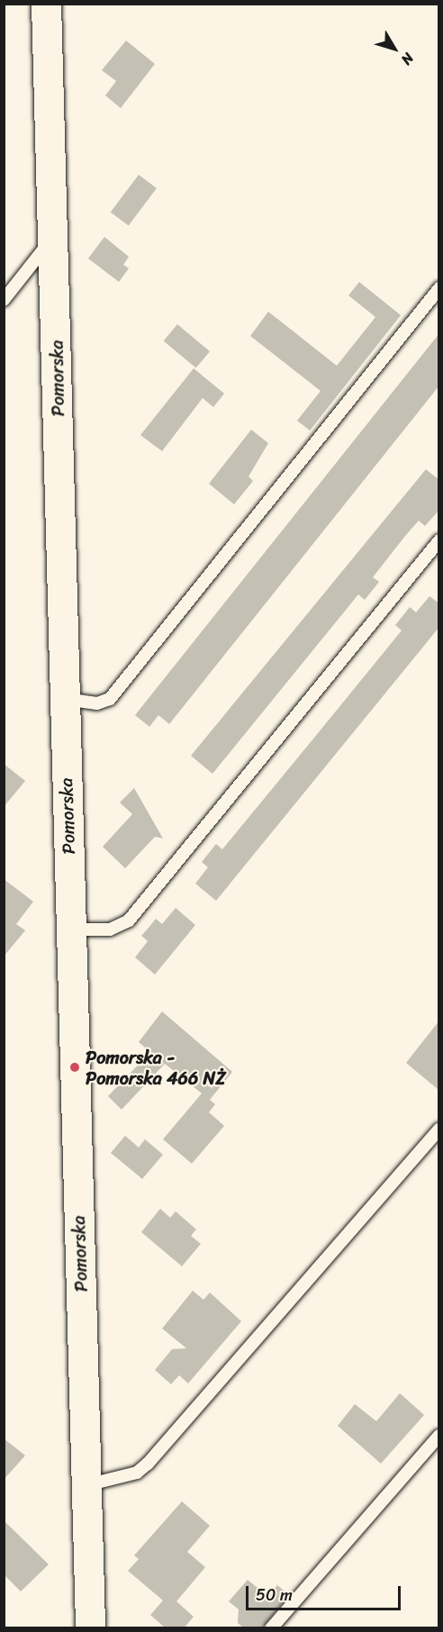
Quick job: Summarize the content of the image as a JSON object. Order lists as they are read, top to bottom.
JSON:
{
  "streets": {
    "street": ["Pomorska"]
  },
  "places": ["Pomorska - Pomorska 466 NŻ"],
  "scale_bar": "50 m",
  "north": "bottom right"
}
